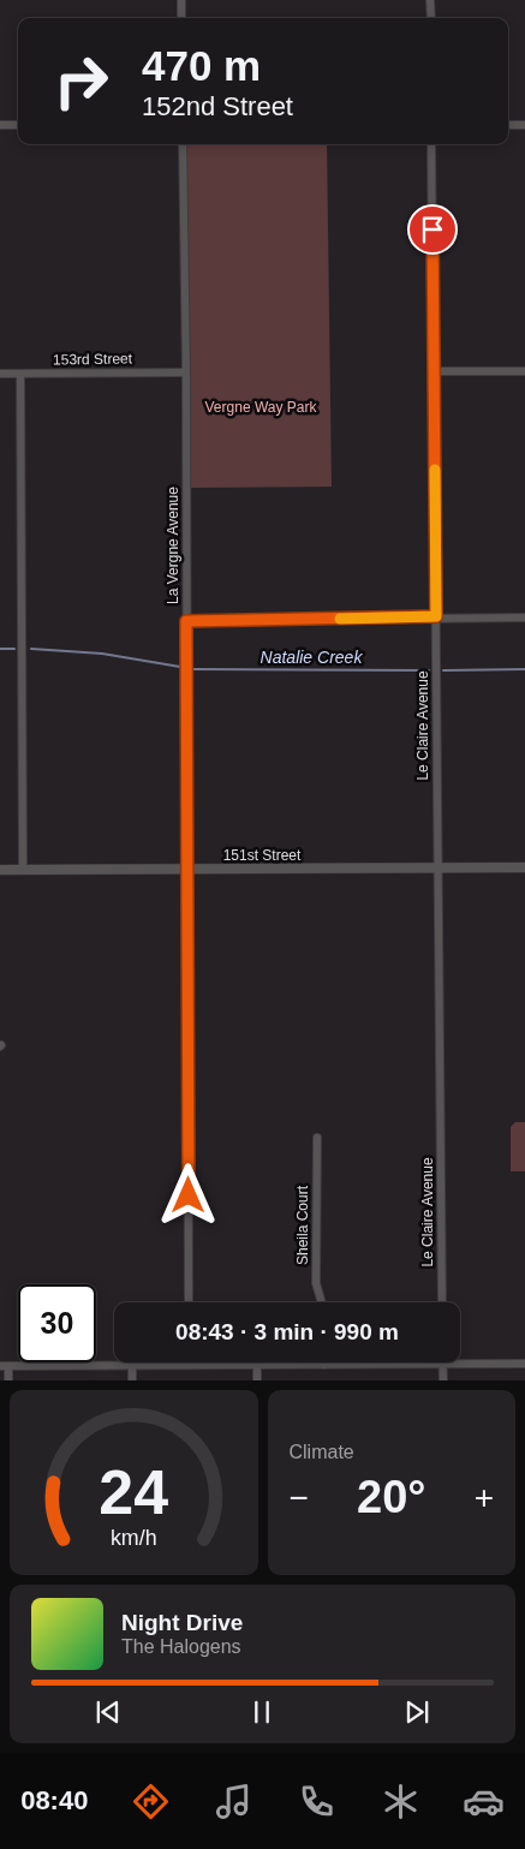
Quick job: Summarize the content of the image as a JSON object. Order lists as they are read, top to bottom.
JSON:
{
  "streets": {
    "street": [
      "153rd Street",
      "La Vergne Avenue",
      "Le Claire Avenue",
      "151st Street",
      "Sheila Court"
    ]
  },
  "crossings": [
    ["153rd Street", "La Vergne Avenue"],
    ["La Vergne Avenue", "151st Street"],
    ["Le Claire Avenue", "151st Street"]
  ],
  "water": ["Natalie Creek"],
  "parks": ["Vergne Way Park"],
  "page": {
    "turn": ["470 m", "152nd Street"],
    "limit": "30",
    "trip": "08:43 · 3 min · 990 m",
    "tile": "Climate",
    "heat": ["−", "20°", "+"],
    "song": ["Night Drive", "The Halogens"],
    "tabs": "08:40",
    "gauge": ["24", "km/h"]
  }
}
